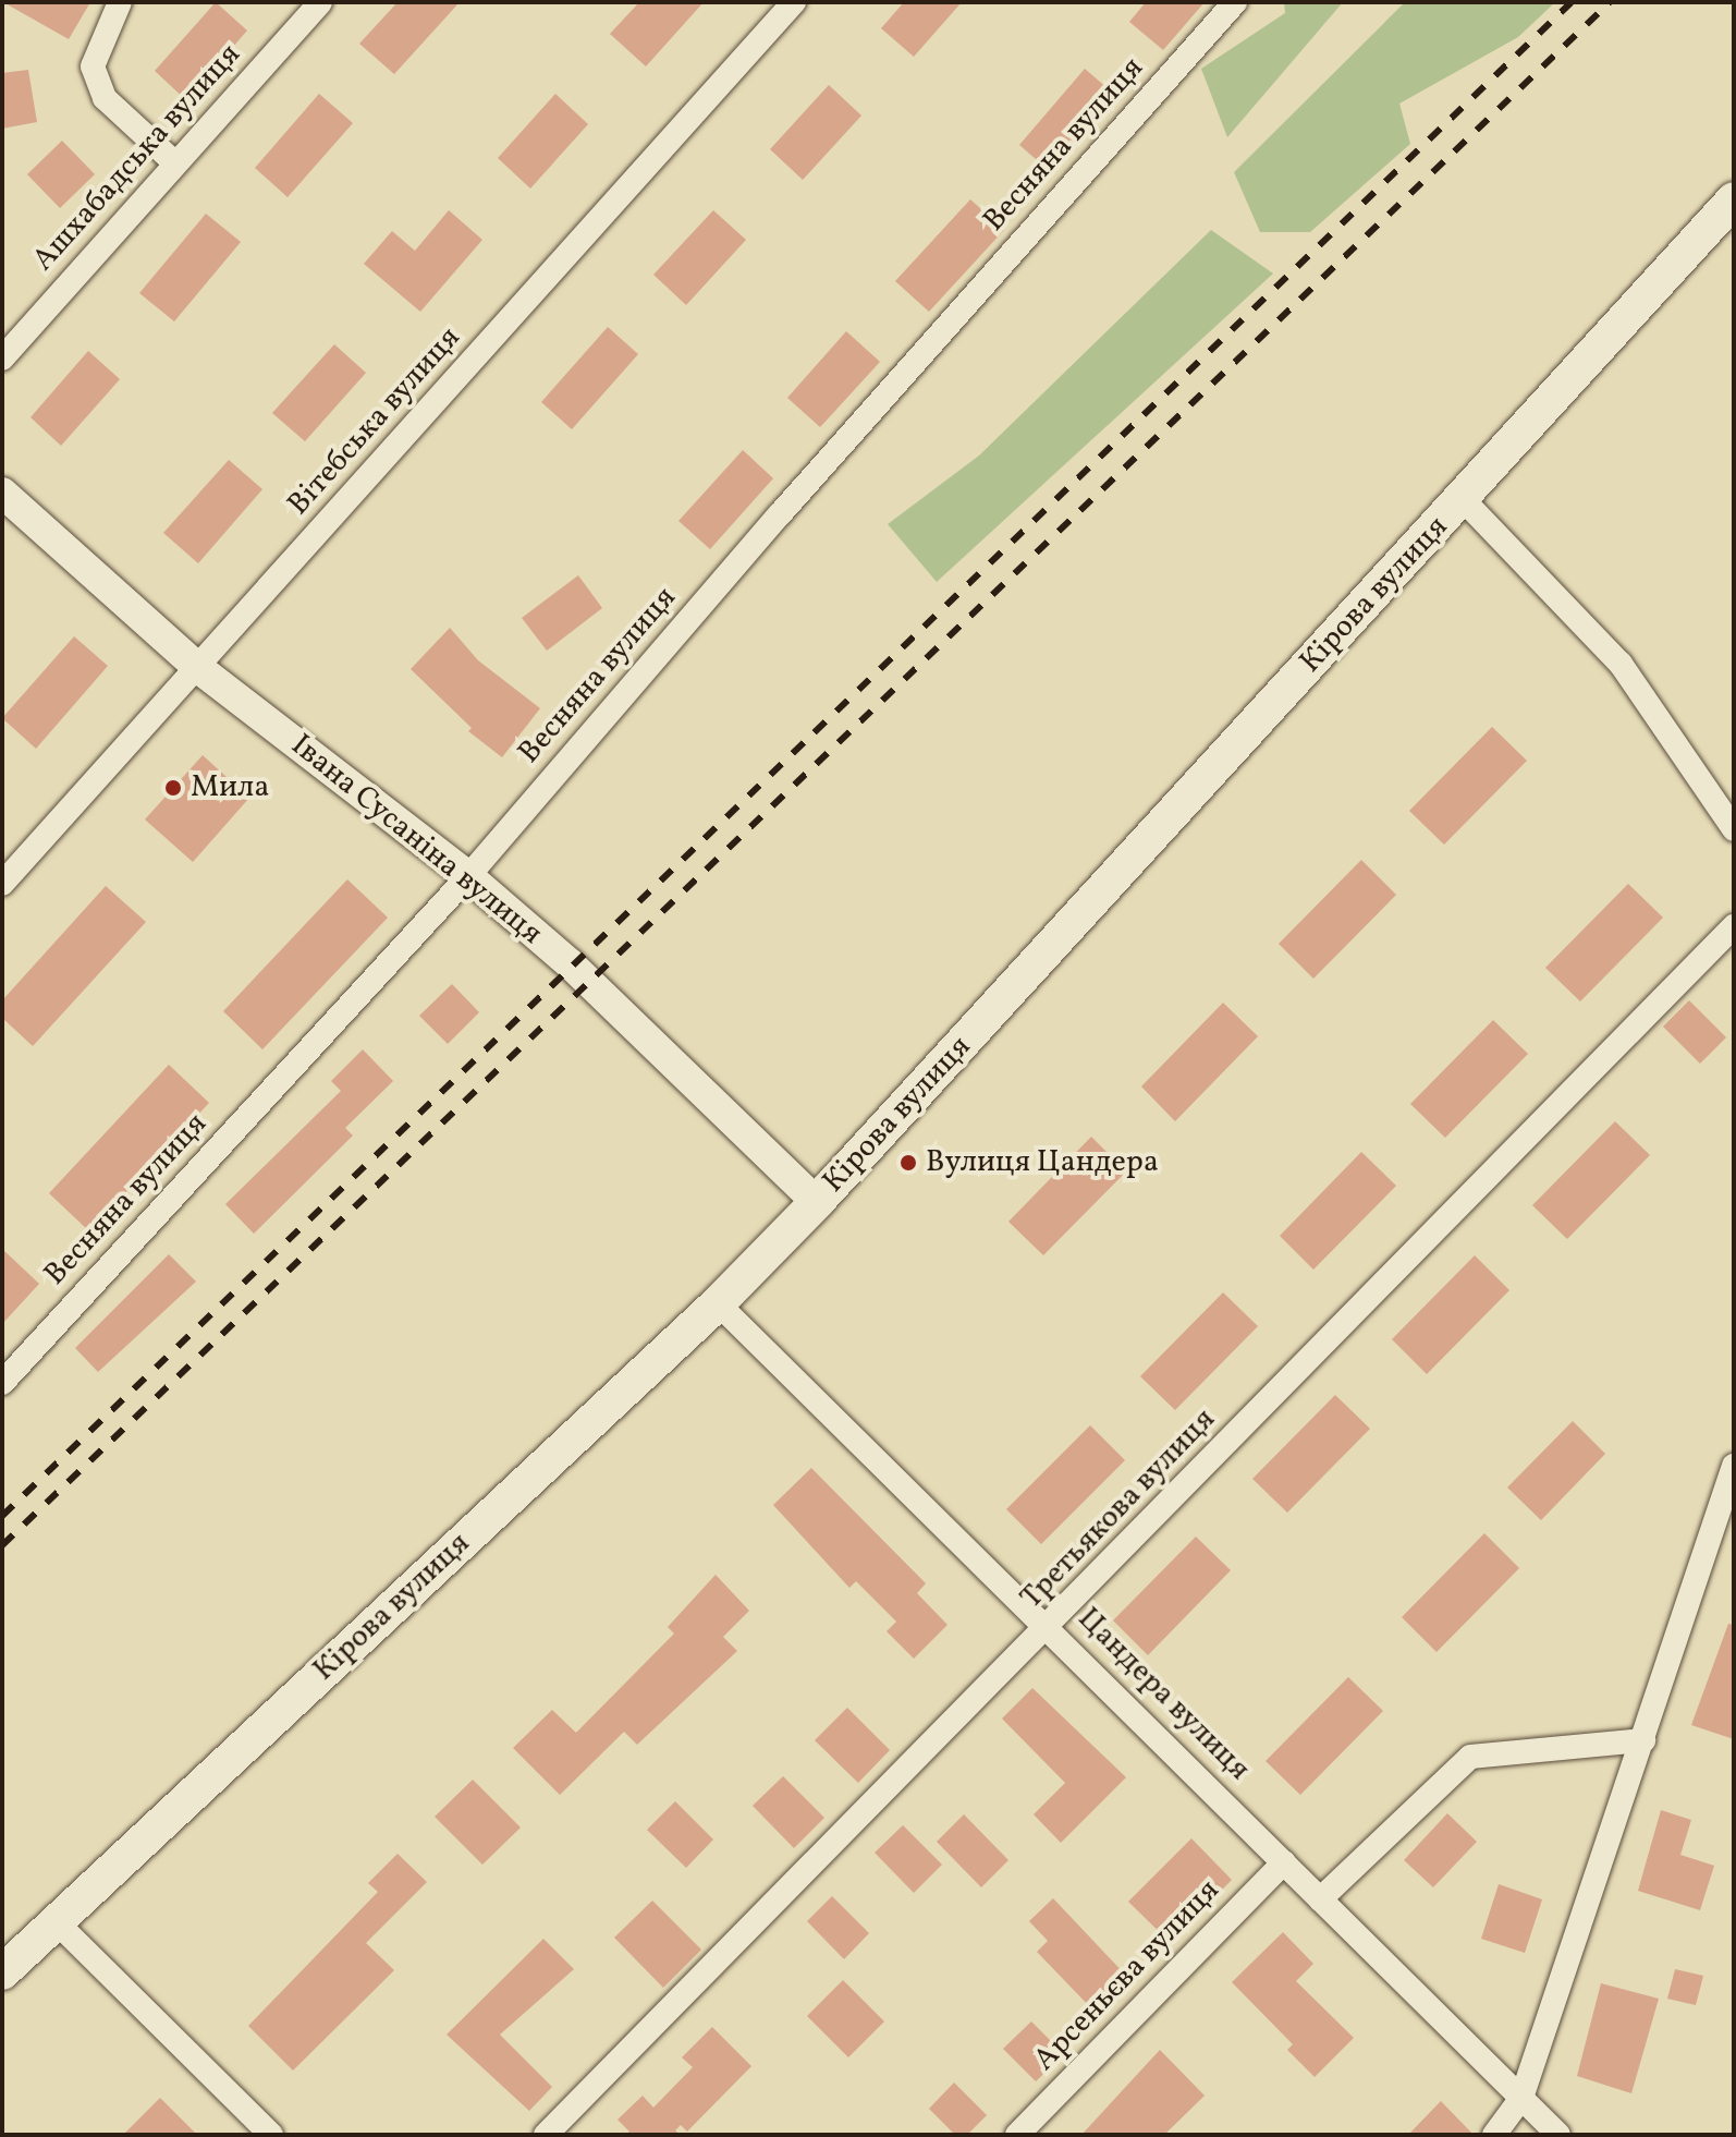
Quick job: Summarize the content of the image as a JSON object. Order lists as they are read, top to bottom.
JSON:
{
  "streets": {
    "main road": ["Кірова вулиця"],
    "street": [
      "Весняна вулиця",
      "Ашхабадська вулиця",
      "Вітебська вулиця",
      "Івана Сусаніна вулиця",
      "Третьякова вулиця",
      "Цандера вулиця",
      "Арсеньєва вулиця"
    ]
  },
  "crossings": [
    ["Весняна вулиця", "Івана Сусаніна вулиця"],
    ["Вітебська вулиця", "Івана Сусаніна вулиця"],
    ["Кірова вулиця", "Івана Сусаніна вулиця"],
    ["Кірова вулиця", "Цандера вулиця"],
    ["Третьякова вулиця", "Цандера вулиця"],
    ["Цандера вулиця", "Арсеньєва вулиця"]
  ],
  "places": ["Мила", "Вулиця Цандера"]
}
